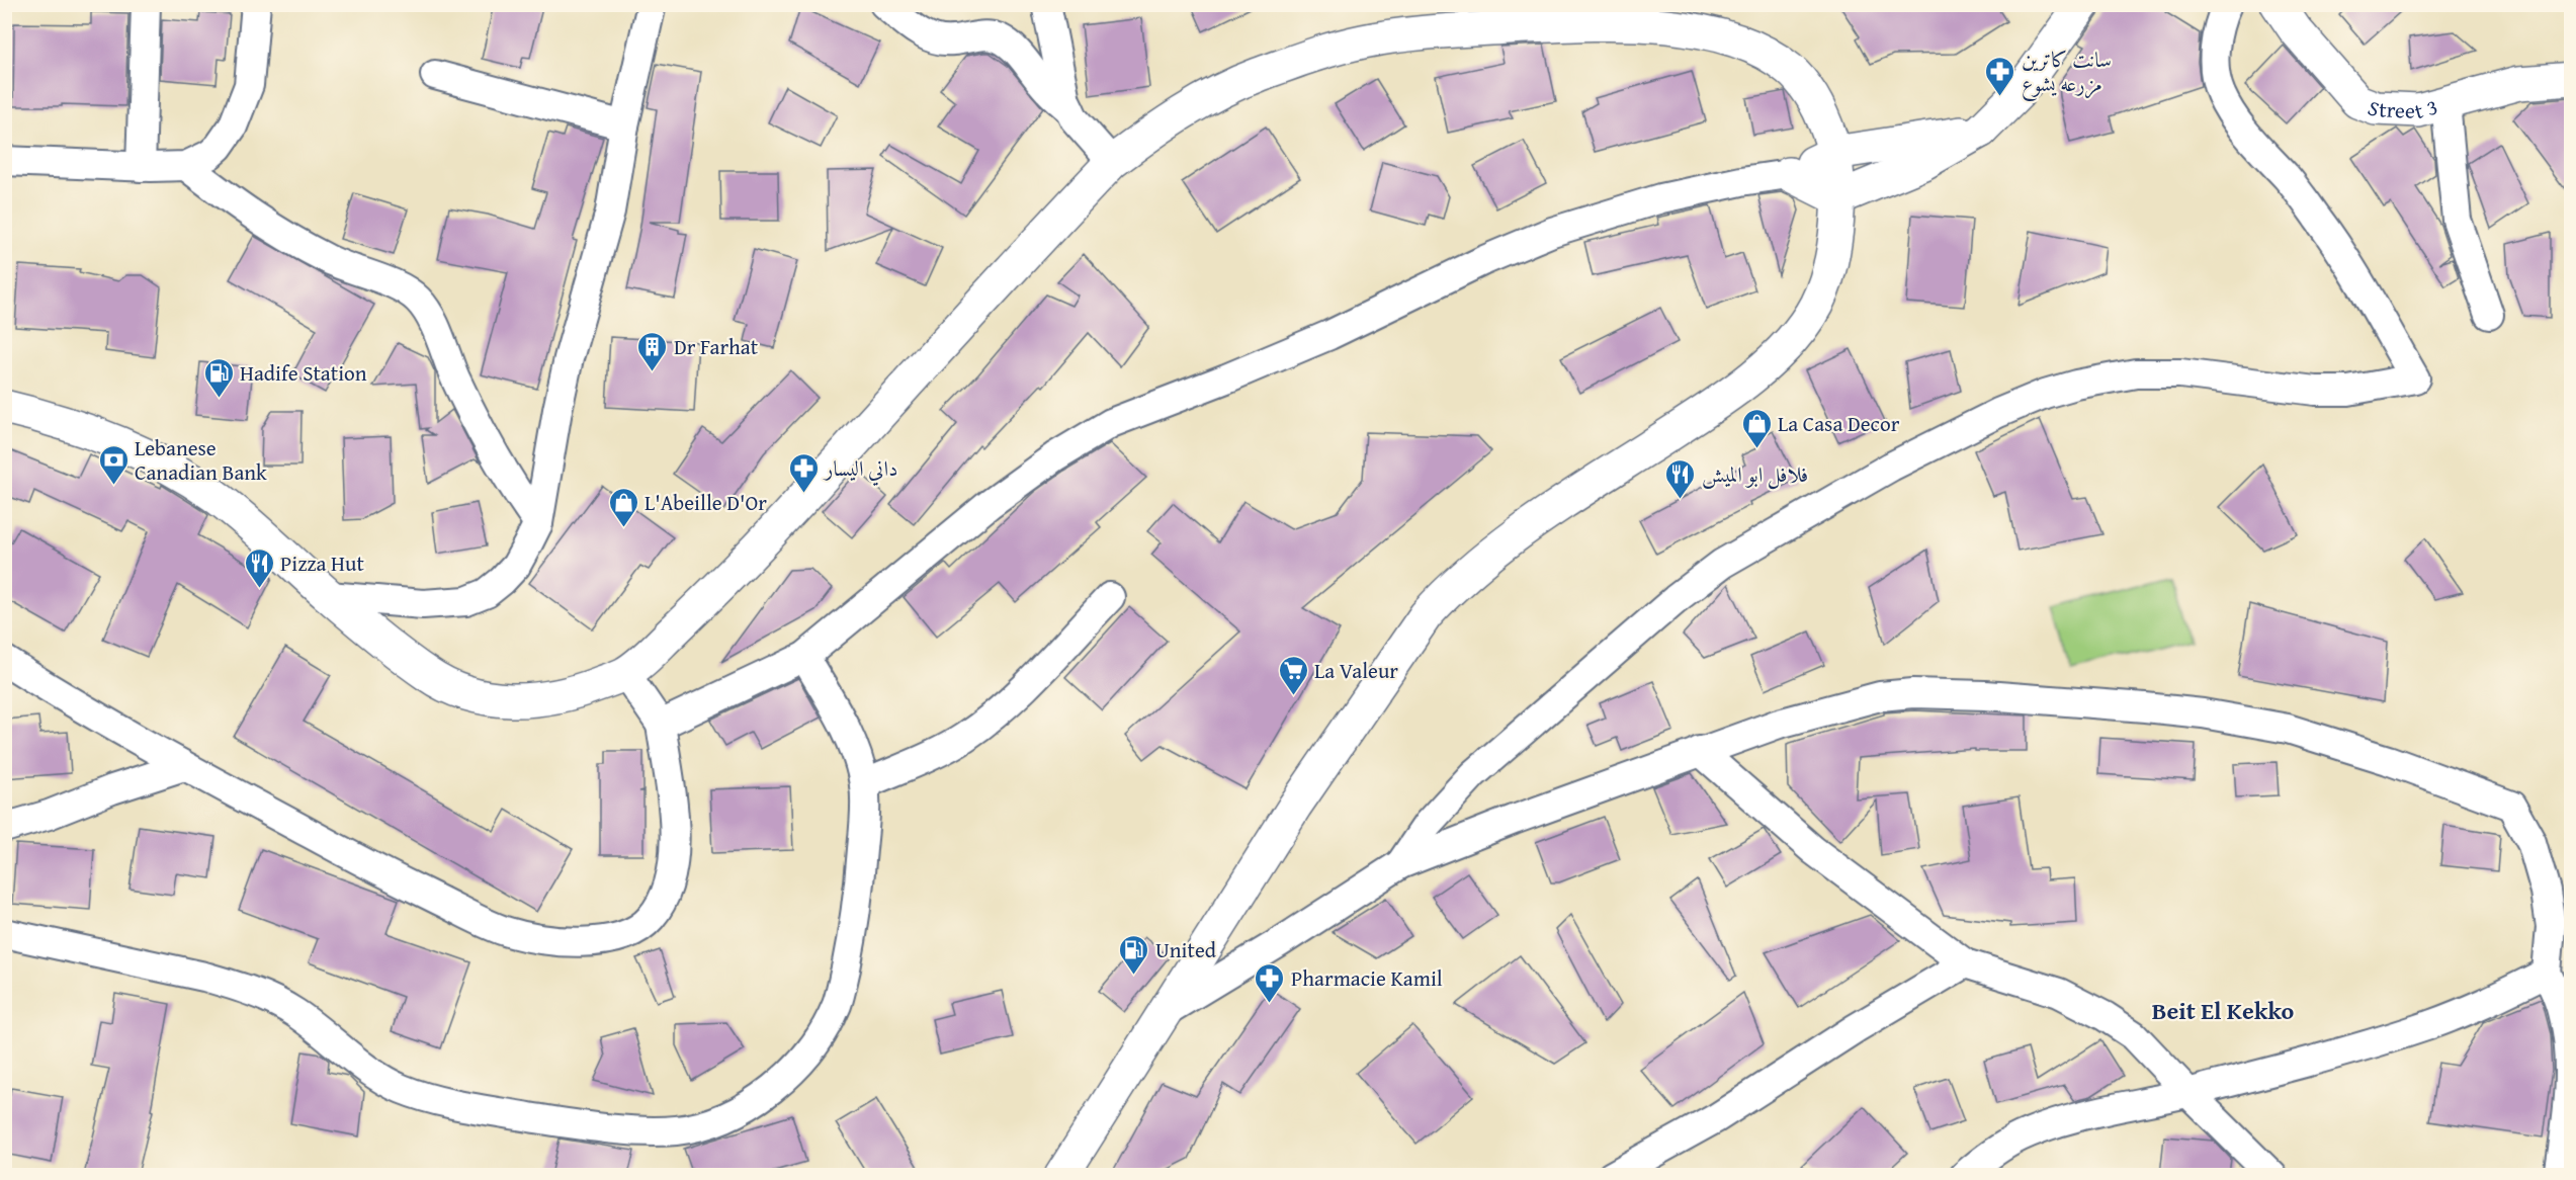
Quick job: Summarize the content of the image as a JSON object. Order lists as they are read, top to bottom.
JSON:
{
  "streets": {
    "main road": ["Street 3"]
  },
  "districts": ["Beit El Kekko"],
  "places": {
    "pharmacy": ["سانت كاترين مزرعه يشوع", "داني اليسار", "Pharmacie Kamil"],
    "building": ["Dr Farhat"],
    "fuel station": ["Hadife Station", "United"],
    "shop": ["La Casa Decor", "L'Abeille D'Or"],
    "bank": ["Lebanese Canadian Bank"],
    "restaurant": ["فلافل ابو الميش", "Pizza Hut"],
    "supermarket": ["La Valeur"]
  }
}
